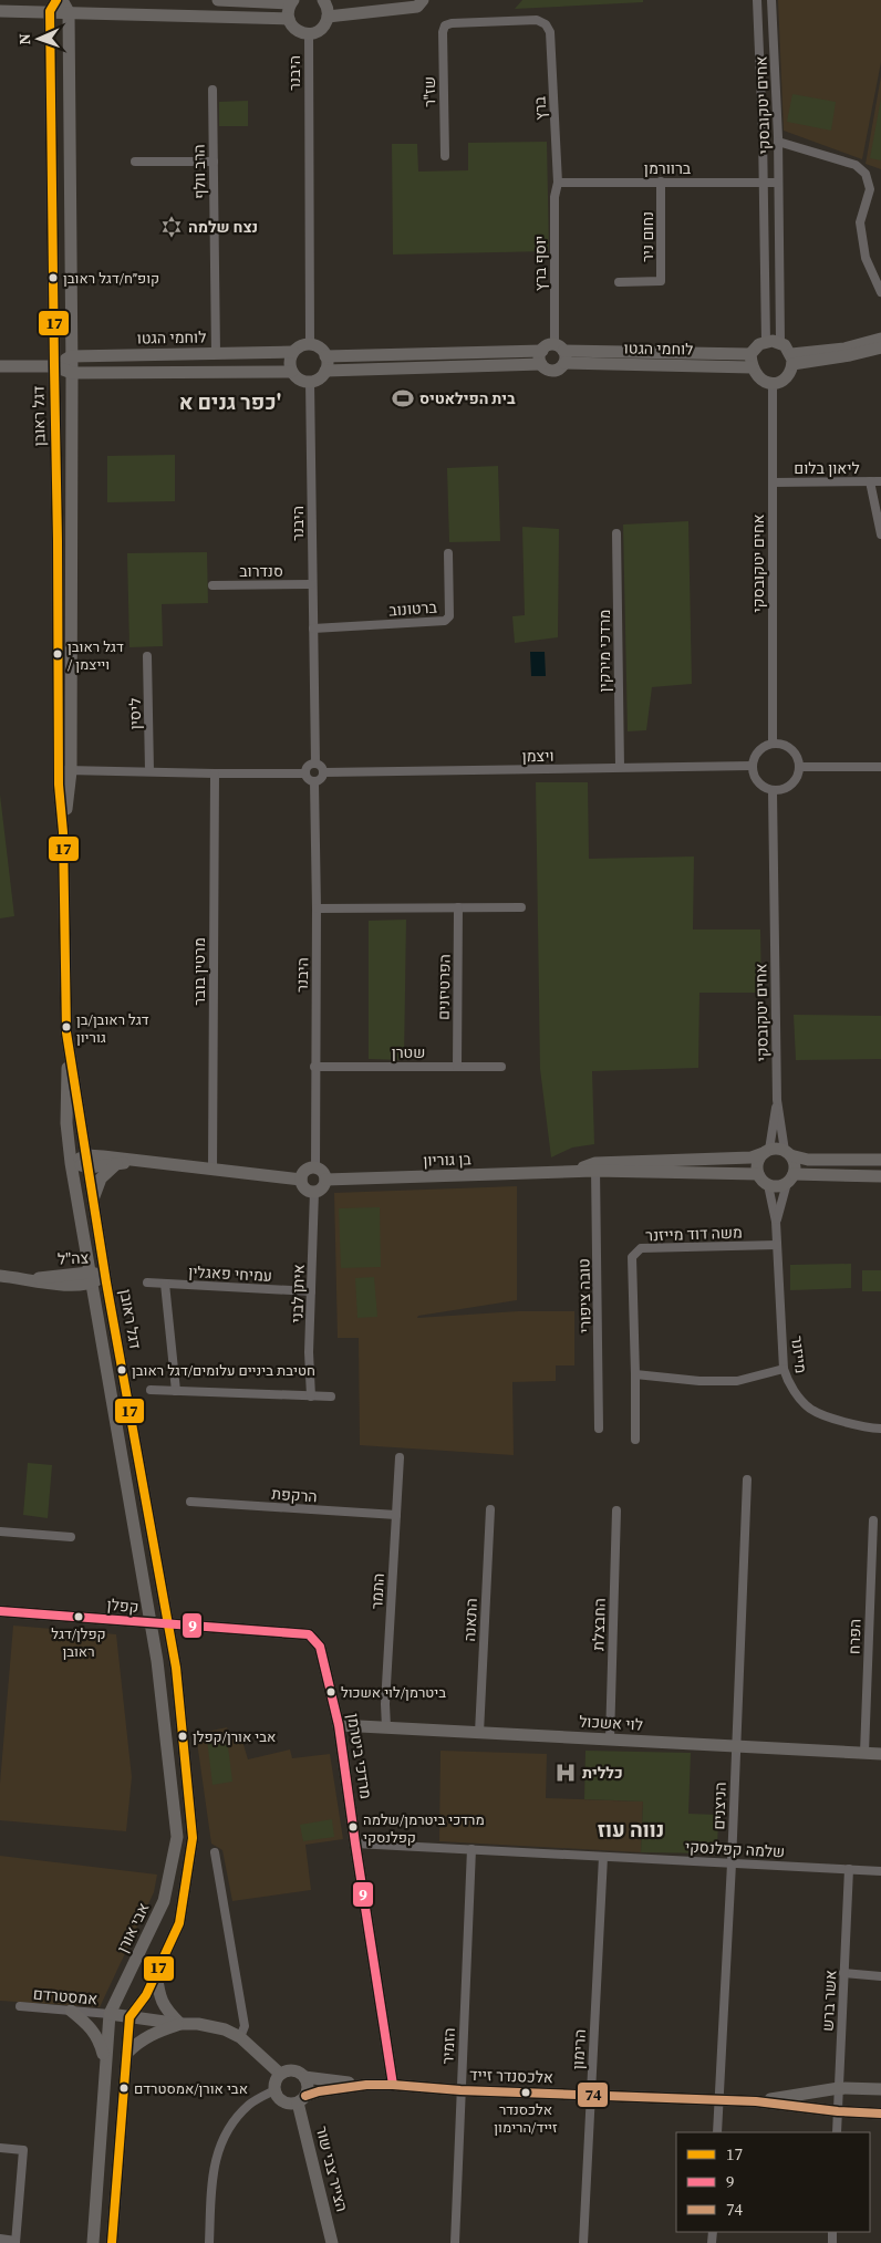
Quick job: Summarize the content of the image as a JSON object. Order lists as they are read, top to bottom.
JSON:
{
  "streets": {
    "street": [
      "היבנר",
      "שז\"ר",
      "אחים יטקובסקי",
      "ברץ",
      "ברוורמן",
      "הרב וולף",
      "נחום ניר",
      "יוסף ברץ",
      "לוחמי הגטו",
      "דגל ראובן",
      "ליאון בלום",
      "סנדרוב",
      "ברטונוב",
      "מרדכי מירקין",
      "ליסין",
      "ויצמן",
      "מרטין בובר",
      "הפרטיזנים",
      "שטרן",
      "בן גוריון",
      "משה דוד מייזנר",
      "צה\"ל",
      "עמיחי פאגלין",
      "איתן לבני",
      "טובה ציפורי",
      "מייזנר",
      "הרקפת",
      "התמר",
      "קפלן",
      "התאנה",
      "החבצלת",
      "הפרח",
      "לוי אשכול",
      "מרדכי ביטרמן",
      "הניצנים",
      "שלמה קפלנסקי",
      "אבי אורן",
      "אמסטרדם",
      "אשר ברש",
      "הזמיר",
      "הרימון",
      "אלכסנדר זייד",
      "הצייר צבי שור"
    ]
  },
  "crossings": [
    ["היבנר", "לוחמי הגטו"],
    ["היבנר", "סנדרוב"],
    ["היבנר", "ברטונוב"],
    ["היבנר", "ויצמן"],
    ["היבנר", "שטרן"],
    ["היבנר", "בן גוריון"],
    ["היבנר", "איתן לבני"],
    ["שז\"ר", "ברץ"],
    ["אחים יטקובסקי", "ברוורמן"],
    ["אחים יטקובסקי", "לוחמי הגטו"],
    ["אחים יטקובסקי", "ליאון בלום"],
    ["אחים יטקובסקי", "ויצמן"],
    ["אחים יטקובסקי", "בן גוריון"],
    ["אחים יטקובסקי", "מייזנר"],
    ["ברץ", "ברוורמן"],
    ["ברץ", "יוסף ברץ"],
    ["ברוורמן", "נחום ניר"],
    ["ברוורמן", "יוסף ברץ"],
    ["הרב וולף", "לוחמי הגטו"],
    ["יוסף ברץ", "לוחמי הגטו"],
    ["לוחמי הגטו", "דגל ראובן"],
    ["דגל ראובן", "צה\"ל"],
    ["דגל ראובן", "קפלן"],
    ["דגל ראובן", "אבי אורן"],
    ["מרדכי מירקין", "ויצמן"],
    ["הפרטיזנים", "שטרן"],
    ["בן גוריון", "איתן לבני"],
    ["בן גוריון", "טובה ציפורי"],
    ["בן גוריון", "מייזנר"],
    ["משה דוד מייזנר", "מייזנר"],
    ["עמיחי פאגלין", "איתן לבני"],
    ["הרקפת", "התמר"],
    ["התמר", "לוי אשכול"],
    ["קפלן", "מרדכי ביטרמן"],
    ["קפלן", "אבי אורן"],
    ["התאנה", "לוי אשכול"],
    ["החבצלת", "לוי אשכול"],
    ["הפרח", "לוי אשכול"],
    ["לוי אשכול", "מרדכי ביטרמן"],
    ["לוי אשכול", "הניצנים"],
    ["מרדכי ביטרמן", "שלמה קפלנסקי"],
    ["מרדכי ביטרמן", "אלכסנדר זייד"],
    ["הניצנים", "שלמה קפלנסקי"],
    ["הניצנים", "אלכסנדר זייד"],
    ["שלמה קפלנסקי", "אשר ברש"],
    ["שלמה קפלנסקי", "הזמיר"],
    ["שלמה קפלנסקי", "הרימון"],
    ["אבי אורן", "אמסטרדם"],
    ["אשר ברש", "אלכסנדר זייד"],
    ["הזמיר", "אלכסנדר זייד"],
    ["הרימון", "אלכסנדר זייד"],
    ["אלכסנדר זייד", "הצייר צבי שור"]
  ],
  "districts": ["כפר גנים א'", "נווה עוז"],
  "places": {
    "synagogue": ["נצח שלמה"],
    "other": [
      "קופ״ח/דגל ראובן",
      "דגל ראובן / וייצמן",
      "דגל ראובן/בן גוריון",
      "חטיבת ביניים עלומים/דגל ראובן",
      "קפלן/דגל ראובן",
      "ביטרמן/לוי אשכול",
      "אבי אורן/קפלן",
      "מרדכי ביטרמן/שלמה קפלנסקי",
      "אבי אורן/אמסטרדם",
      "אלכסנדר זייד/הרימון"
    ],
    "sports": ["בית הפילאטיס"],
    "hospital": ["כללית"]
  },
  "lines": ["transit line 17", "transit line 9", "transit line 74"],
  "legend": ["17", "9", "74"],
  "north": "left"
}
